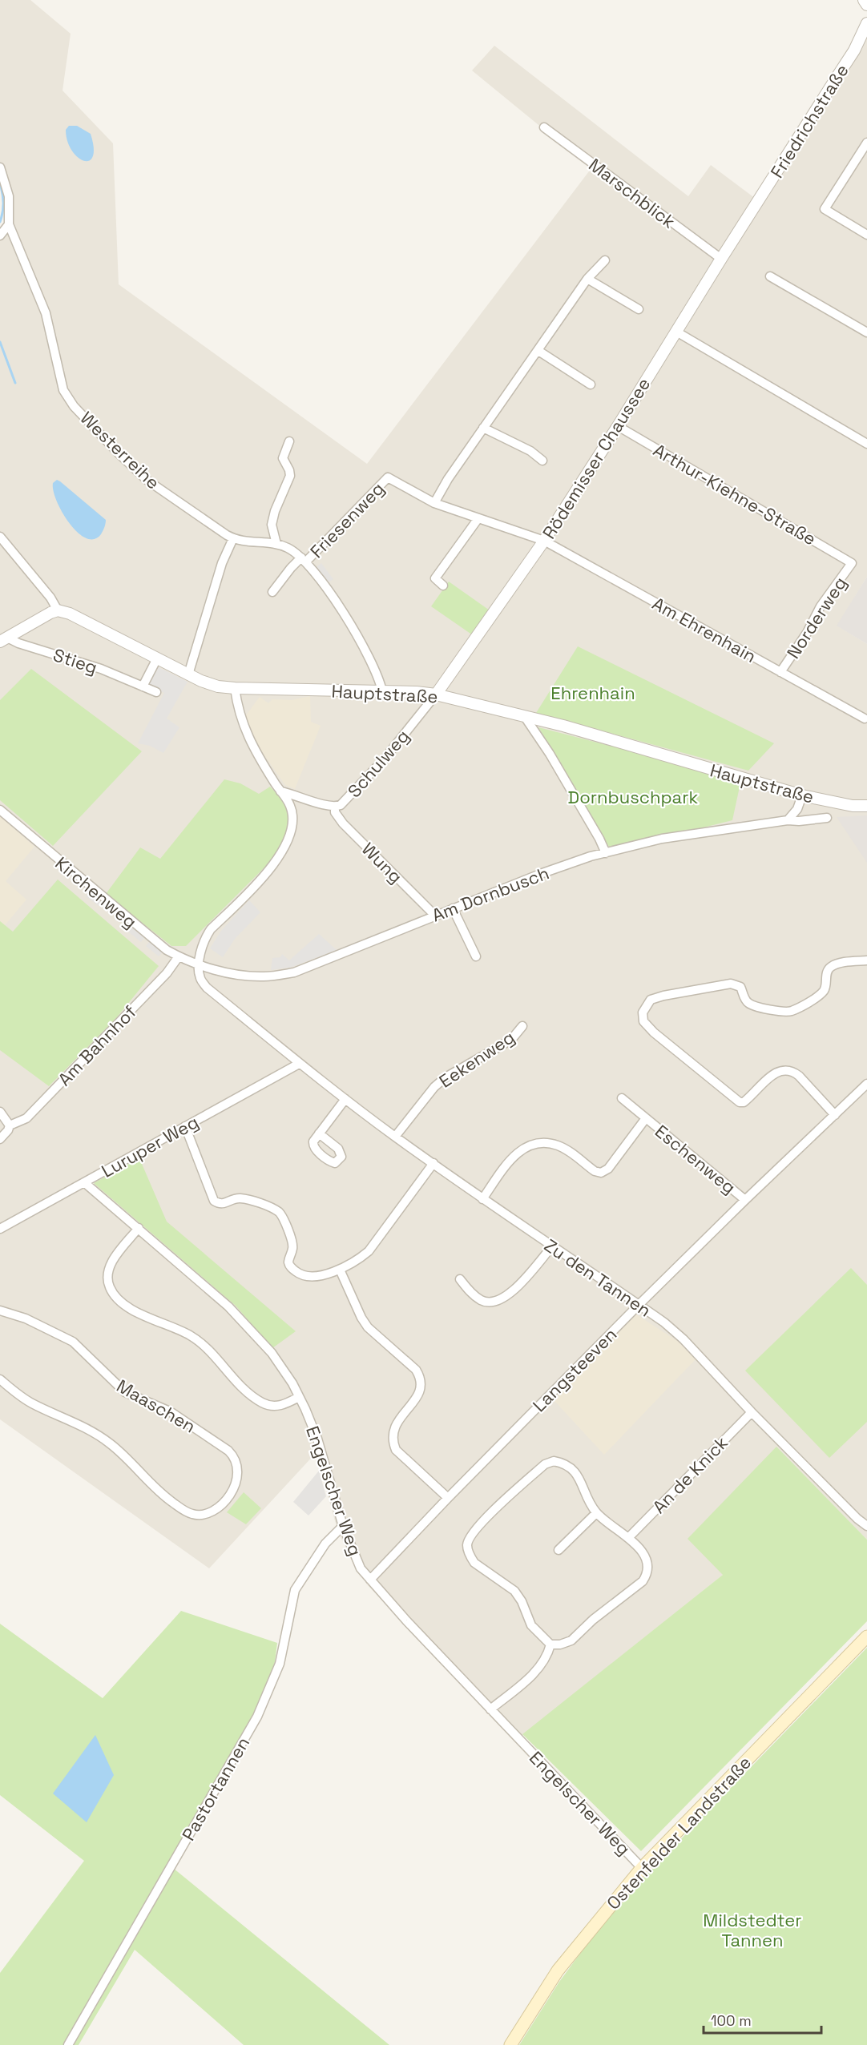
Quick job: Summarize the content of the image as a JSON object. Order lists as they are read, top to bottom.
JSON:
{
  "streets": {
    "main road": ["Ostenfelder Landstraße"],
    "street": [
      "Friedrichstraße",
      "Marschblick",
      "Westerreihe",
      "Rödemisser Chaussee",
      "Arthur-Kiehne-Straße",
      "Friesenweg",
      "Norderweg",
      "Am Ehrenhain",
      "Stieg",
      "Hauptstraße",
      "Schulweg",
      "Wung",
      "Kirchenweg",
      "Am Dornbusch",
      "Am Bahnhof",
      "Eekenweg",
      "Luruper Weg",
      "Eschenweg",
      "Zu den Tannen",
      "Langsteeven",
      "Maaschen",
      "An de Knick",
      "Engelscher Weg",
      "Pastortannen"
    ]
  },
  "crossings": [
    ["Friedrichstraße", "Rödemisser Chaussee"],
    ["Marschblick", "Rödemisser Chaussee"],
    ["Westerreihe", "Friesenweg"],
    ["Westerreihe", "Hauptstraße"],
    ["Rödemisser Chaussee", "Arthur-Kiehne-Straße"],
    ["Rödemisser Chaussee", "Am Ehrenhain"],
    ["Rödemisser Chaussee", "Hauptstraße"],
    ["Rödemisser Chaussee", "Schulweg"],
    ["Arthur-Kiehne-Straße", "Norderweg"],
    ["Friesenweg", "Am Ehrenhain"],
    ["Norderweg", "Am Ehrenhain"],
    ["Hauptstraße", "Schulweg"],
    ["Schulweg", "Wung"],
    ["Wung", "Am Dornbusch"],
    ["Kirchenweg", "Am Dornbusch"],
    ["Kirchenweg", "Am Bahnhof"],
    ["Eekenweg", "Zu den Tannen"],
    ["Luruper Weg", "Zu den Tannen"],
    ["Luruper Weg", "Engelscher Weg"],
    ["Eschenweg", "Zu den Tannen"],
    ["Eschenweg", "Langsteeven"],
    ["Zu den Tannen", "Langsteeven"],
    ["Zu den Tannen", "An de Knick"],
    ["Langsteeven", "Engelscher Weg"],
    ["Engelscher Weg", "Pastortannen"],
    ["Engelscher Weg", "Ostenfelder Landstraße"]
  ],
  "parks": ["Ehrenhain", "Dornbuschpark", "Mildstedter Tannen"],
  "scale_bar": "100 m"
}
